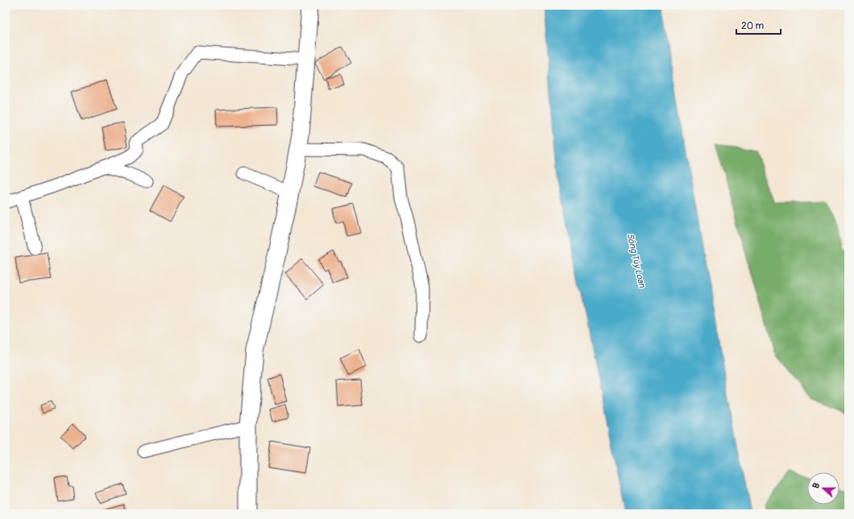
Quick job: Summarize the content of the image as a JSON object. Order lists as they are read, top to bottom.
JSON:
{
  "water": ["Sông Túy Loan"],
  "scale_bar": "20 m",
  "north": "left"
}
